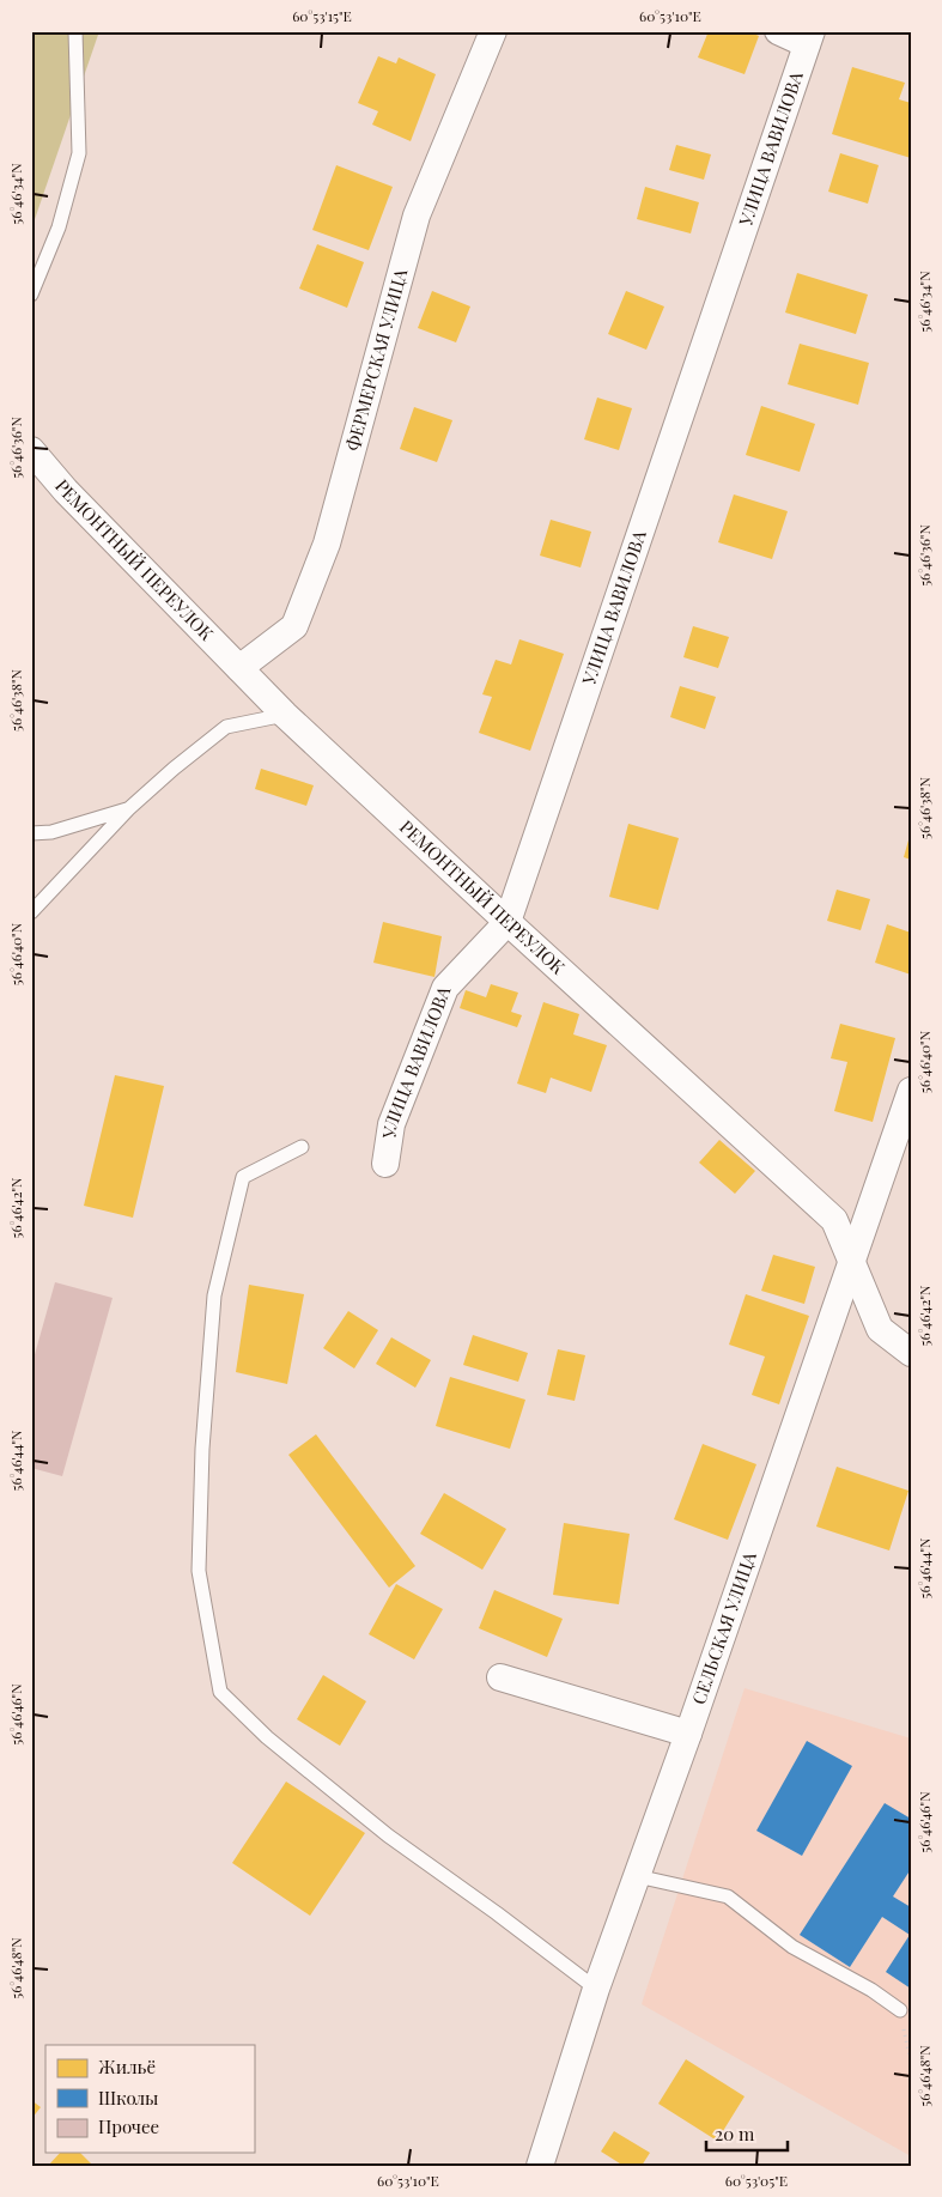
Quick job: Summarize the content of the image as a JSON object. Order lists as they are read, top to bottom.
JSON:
{
  "streets": {
    "street": [
      "УЛИЦА ВАВИЛОВА",
      "ФЕРМЕРСКАЯ УЛИЦА",
      "РЕМОНТНЫЙ ПЕРЕУЛОК",
      "СЕЛЬСКАЯ УЛИЦА"
    ]
  },
  "crossings": [
    ["УЛИЦА ВАВИЛОВА", "РЕМОНТНЫЙ ПЕРЕУЛОК"],
    ["ФЕРМЕРСКАЯ УЛИЦА", "РЕМОНТНЫЙ ПЕРЕУЛОК"],
    ["РЕМОНТНЫЙ ПЕРЕУЛОК", "СЕЛЬСКАЯ УЛИЦА"]
  ],
  "legend": ["Жильё", "Школы", "Прочее"],
  "scale_bar": "20 m",
  "coordinates": [
    "60°53'15\"E",
    "60°53'10\"E",
    "56°46'34\"N",
    "56°46'36\"N",
    "56°46'38\"N",
    "56°46'40\"N",
    "56°46'42\"N",
    "56°46'44\"N",
    "56°46'46\"N",
    "56°46'48\"N",
    "60°53'05\"E"
  ]
}
